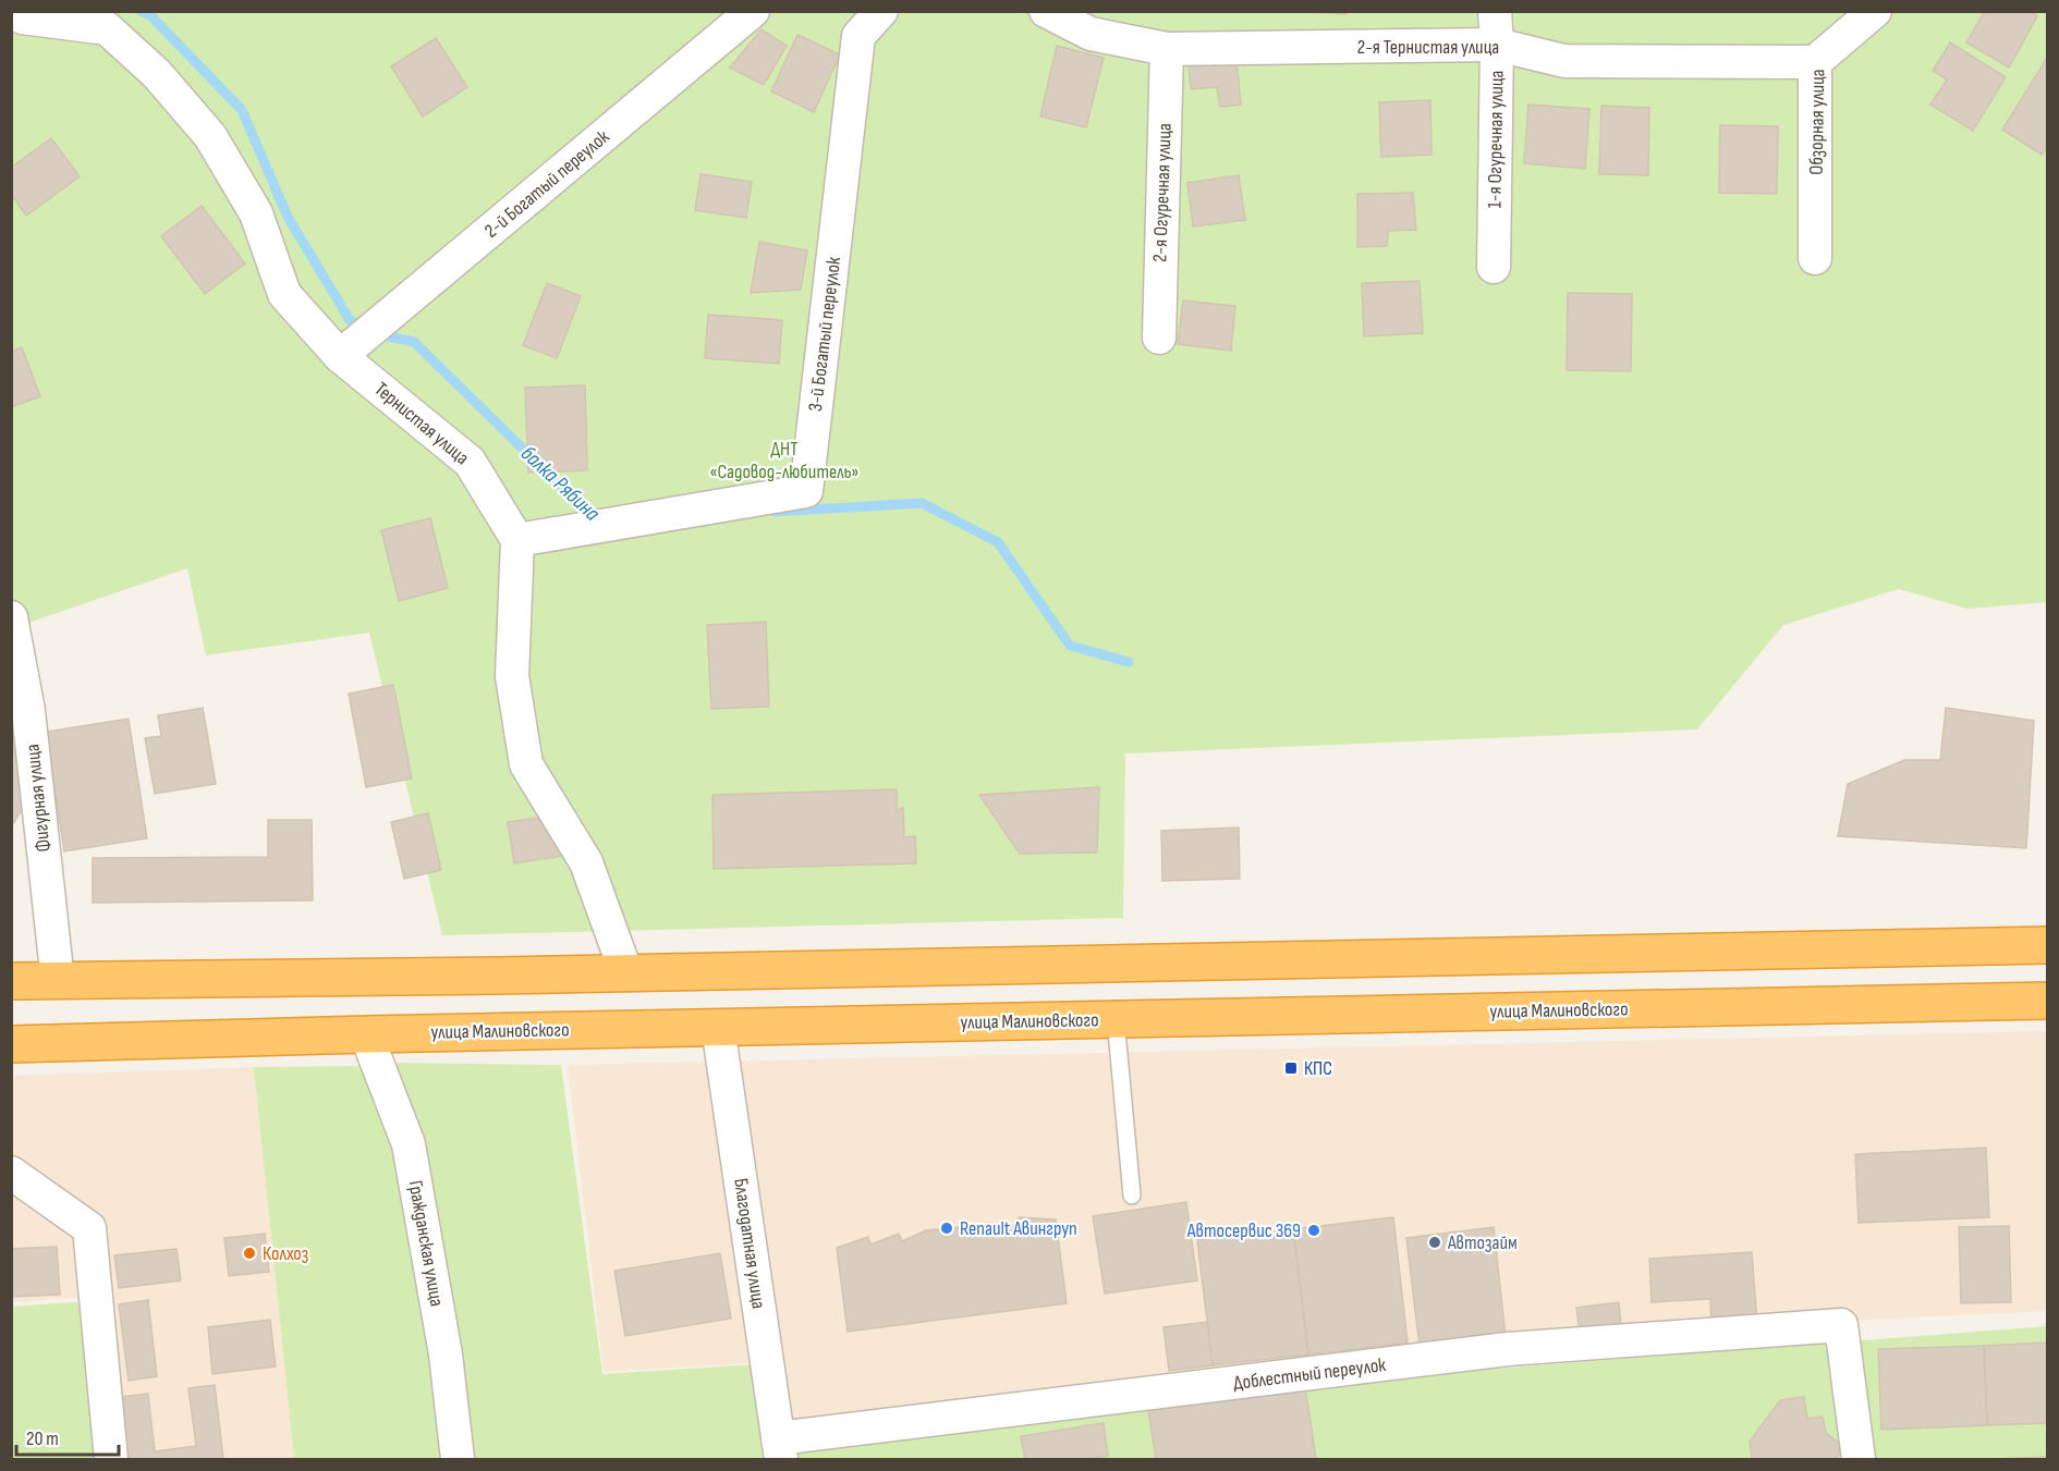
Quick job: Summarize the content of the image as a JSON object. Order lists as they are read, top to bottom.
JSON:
{
  "streets": {
    "highway": ["улица Малиновского"],
    "street": [
      "2-я Тернистая улица",
      "Обзорная улица",
      "1-я Огуречная улица",
      "2-й Богатый переулок",
      "2-я Огуречная улица",
      "3-й Богатый переулок",
      "Тернистая улица",
      "Фигурная улица",
      "Гражданская улица",
      "Благодатная улица",
      "Доблестный переулок"
    ]
  },
  "crossings": [
    ["2-я Тернистая улица", "Обзорная улица"],
    ["2-я Тернистая улица", "1-я Огуречная улица"],
    ["2-я Тернистая улица", "2-я Огуречная улица"],
    ["2-й Богатый переулок", "Тернистая улица"],
    ["3-й Богатый переулок", "Тернистая улица"],
    ["улица Малиновского", "Гражданская улица"],
    ["улица Малиновского", "Благодатная улица"],
    ["Благодатная улица", "Доблестный переулок"]
  ],
  "water": ["балка Рябина"],
  "parks": ["ДНТ «Садовод-любитель»"],
  "places": {
    "transit": ["КПС"],
    "other": [
      "Renault Авингруп",
      "Автосервис 369",
      "Автозайм",
      "Колхоз"
    ]
  },
  "scale_bar": "20 m"
}
